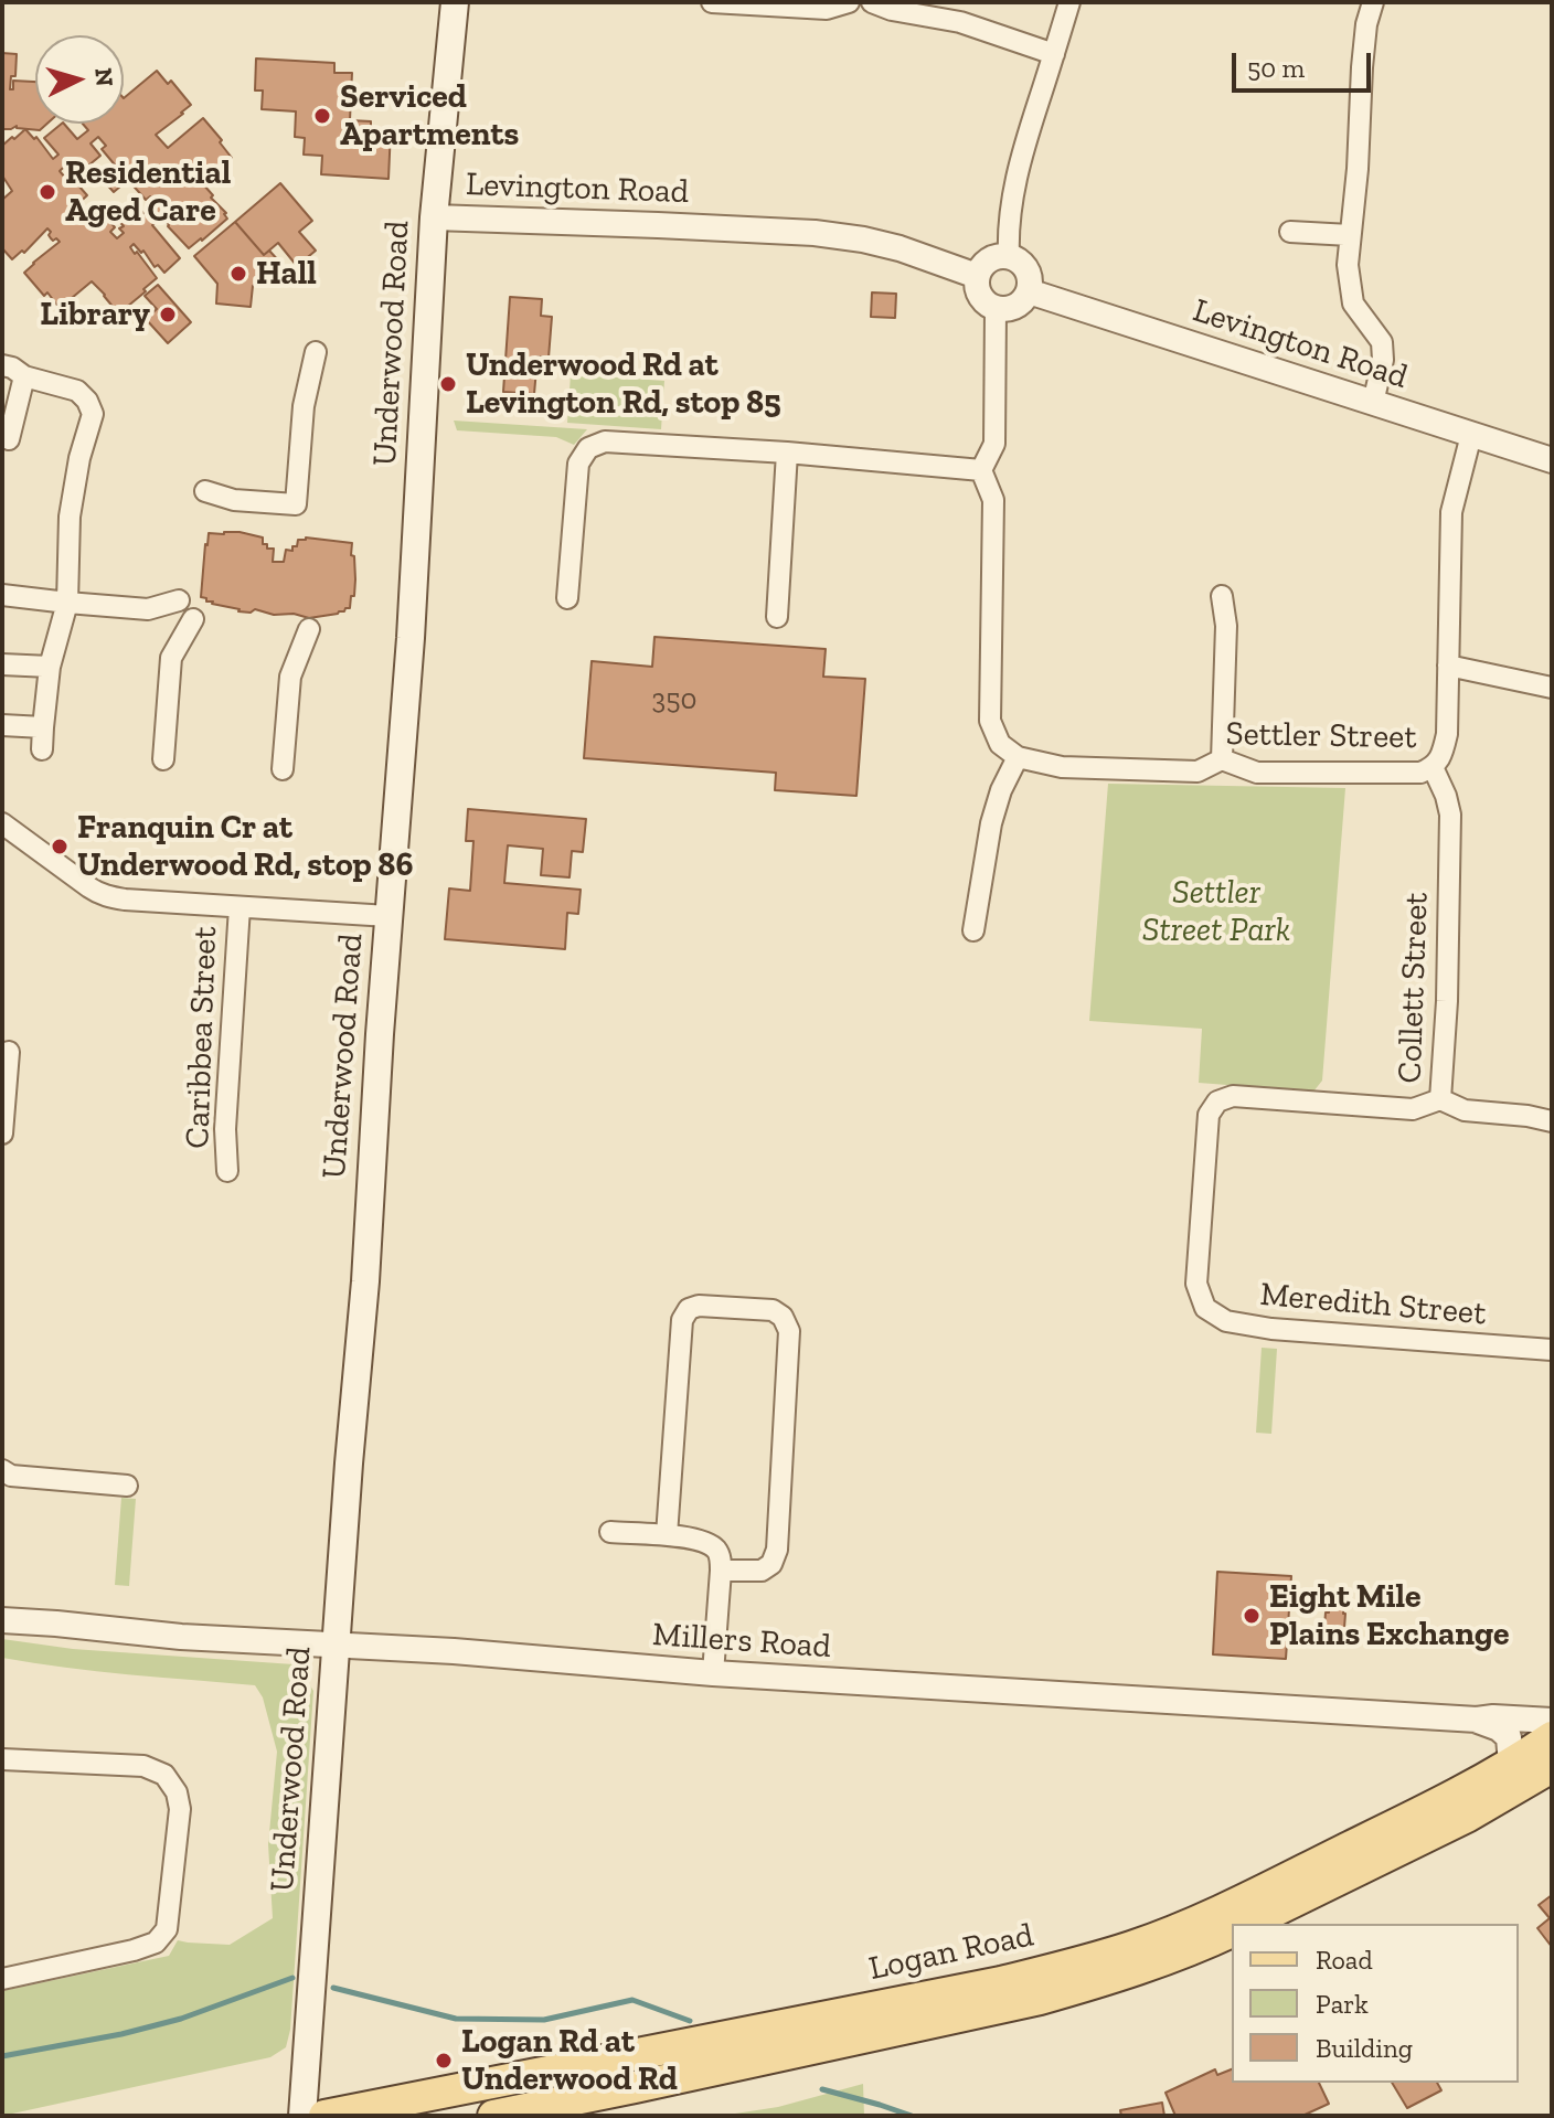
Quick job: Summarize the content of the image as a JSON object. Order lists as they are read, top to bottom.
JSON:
{
  "streets": {
    "main road": ["Underwood Road", "Logan Road"],
    "street": [
      "Levington Road",
      "Settler Street",
      "Collett Street",
      "Caribbea Street",
      "Meredith Street",
      "Millers Road"
    ]
  },
  "crossings": [
    ["Levington Road", "Underwood Road"],
    ["Levington Road", "Settler Street"],
    ["Underwood Road", "Millers Road"],
    ["Settler Street", "Collett Street"],
    ["Collett Street", "Meredith Street"]
  ],
  "parks": ["Settler Street Park"],
  "places": [
    "Serviced Apartments",
    "Residential Aged Care",
    "Hall",
    "Library",
    "Underwood Rd at Levington Rd, stop 85",
    "Franquin Cr at Underwood Rd, stop 86",
    "Eight Mile Plains Exchange",
    "Logan Rd at Underwood Rd"
  ],
  "house_numbers": ["350"],
  "legend": ["Road", "Park", "Building"],
  "scale_bar": "50 m",
  "north": "right"
}
